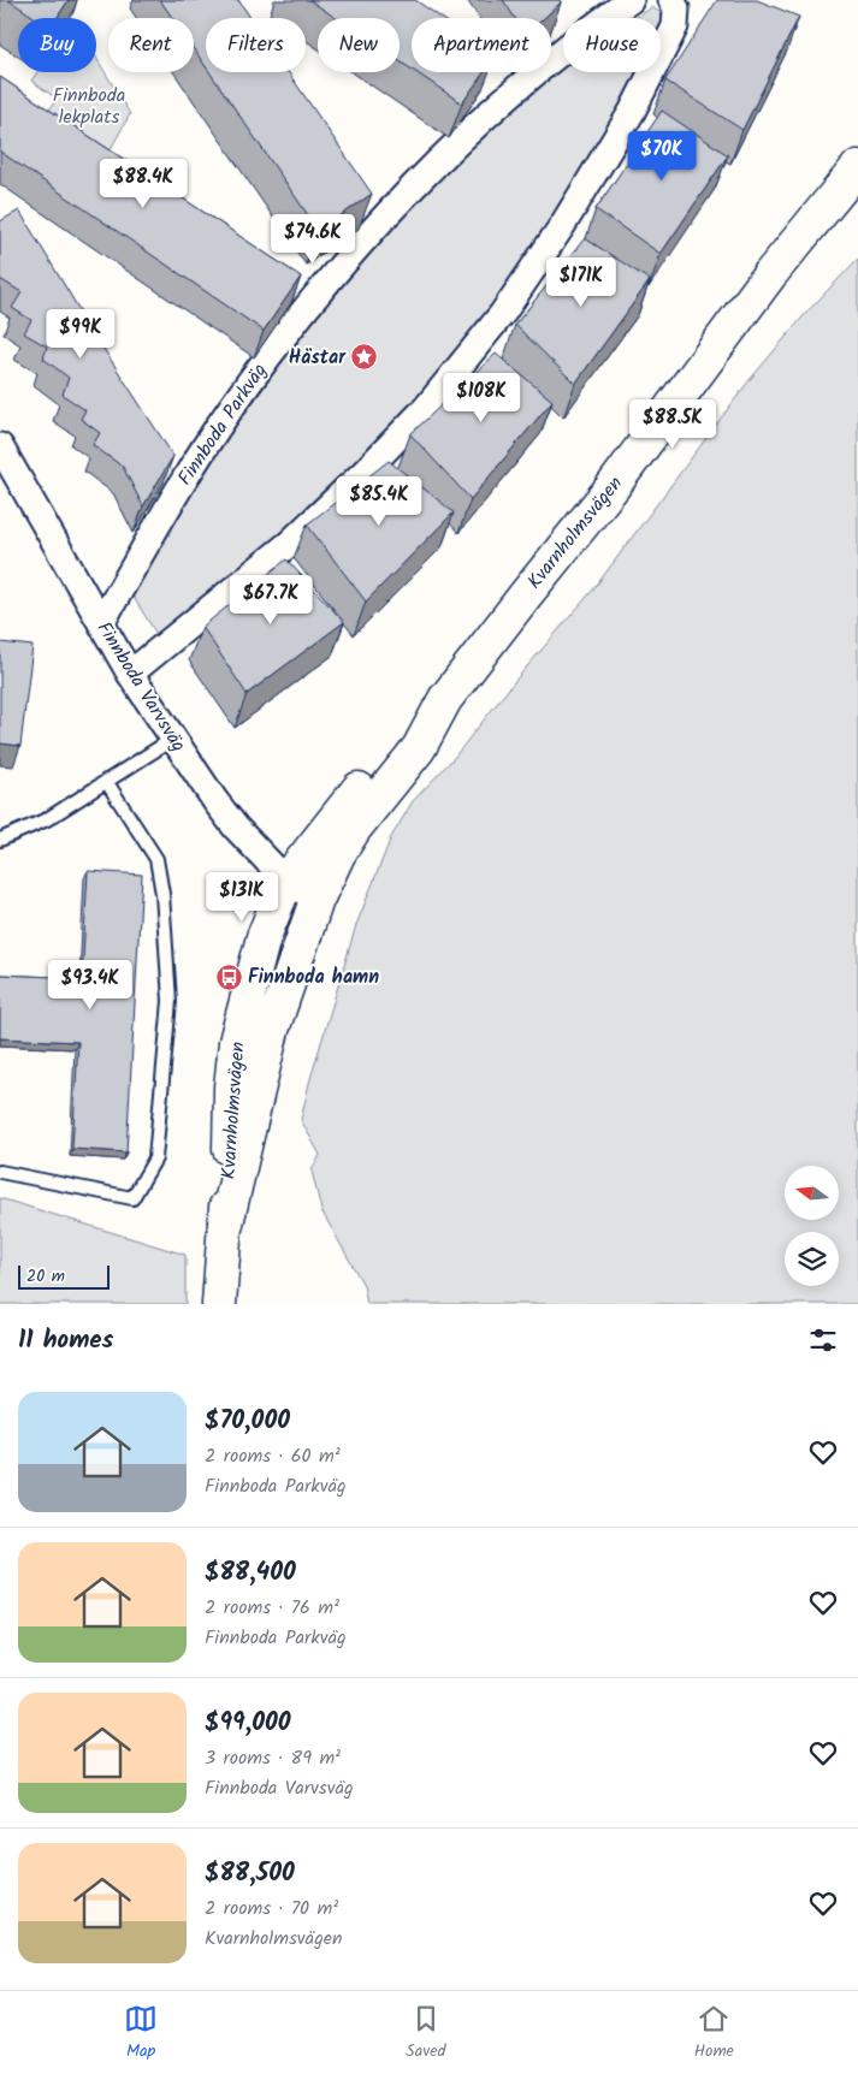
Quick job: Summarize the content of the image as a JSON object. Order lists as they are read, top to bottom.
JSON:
{
  "streets": {
    "street": ["Finnboda Parkväg", "Kvarnholmsvägen", "Finnboda Varvsväg"]
  },
  "crossings": [
    ["Finnboda Parkväg", "Finnboda Varvsväg"],
    ["Kvarnholmsvägen", "Finnboda Varvsväg"]
  ],
  "parks": ["Finnboda lekplats"],
  "places": {
    "place": ["Hästar"],
    "bus stop": ["Finnboda hamn"]
  },
  "scale_bar": "20 m",
  "north": "left",
  "page": {
    "chip": [
      "Buy",
      "Rent",
      "Filters",
      "New",
      "Apartment",
      "House"
    ],
    "price": [
      "$70K",
      "$88.4K",
      "$74.6K",
      "$171K",
      "$99K",
      "$108K",
      "$88.5K",
      "$85.4K",
      "$67.7K",
      "$131K",
      "$93.4K"
    ],
    "scale": "20 m",
    "heading": "11 homes",
    "list": [
      {
        "name": "$70,000",
        "note": "2 rooms · 60 m² · Finnboda Parkväg"
      },
      {
        "name": "$88,400",
        "note": "2 rooms · 76 m² · Finnboda Parkväg"
      },
      {
        "name": "$99,000",
        "note": "3 rooms · 89 m² · Finnboda Varvsväg"
      },
      {
        "name": "$88,500",
        "note": "2 rooms · 70 m² · Kvarnholmsvägen"
      }
    ],
    "tabs": ["Map", "Saved", "Home"]
  }
}
